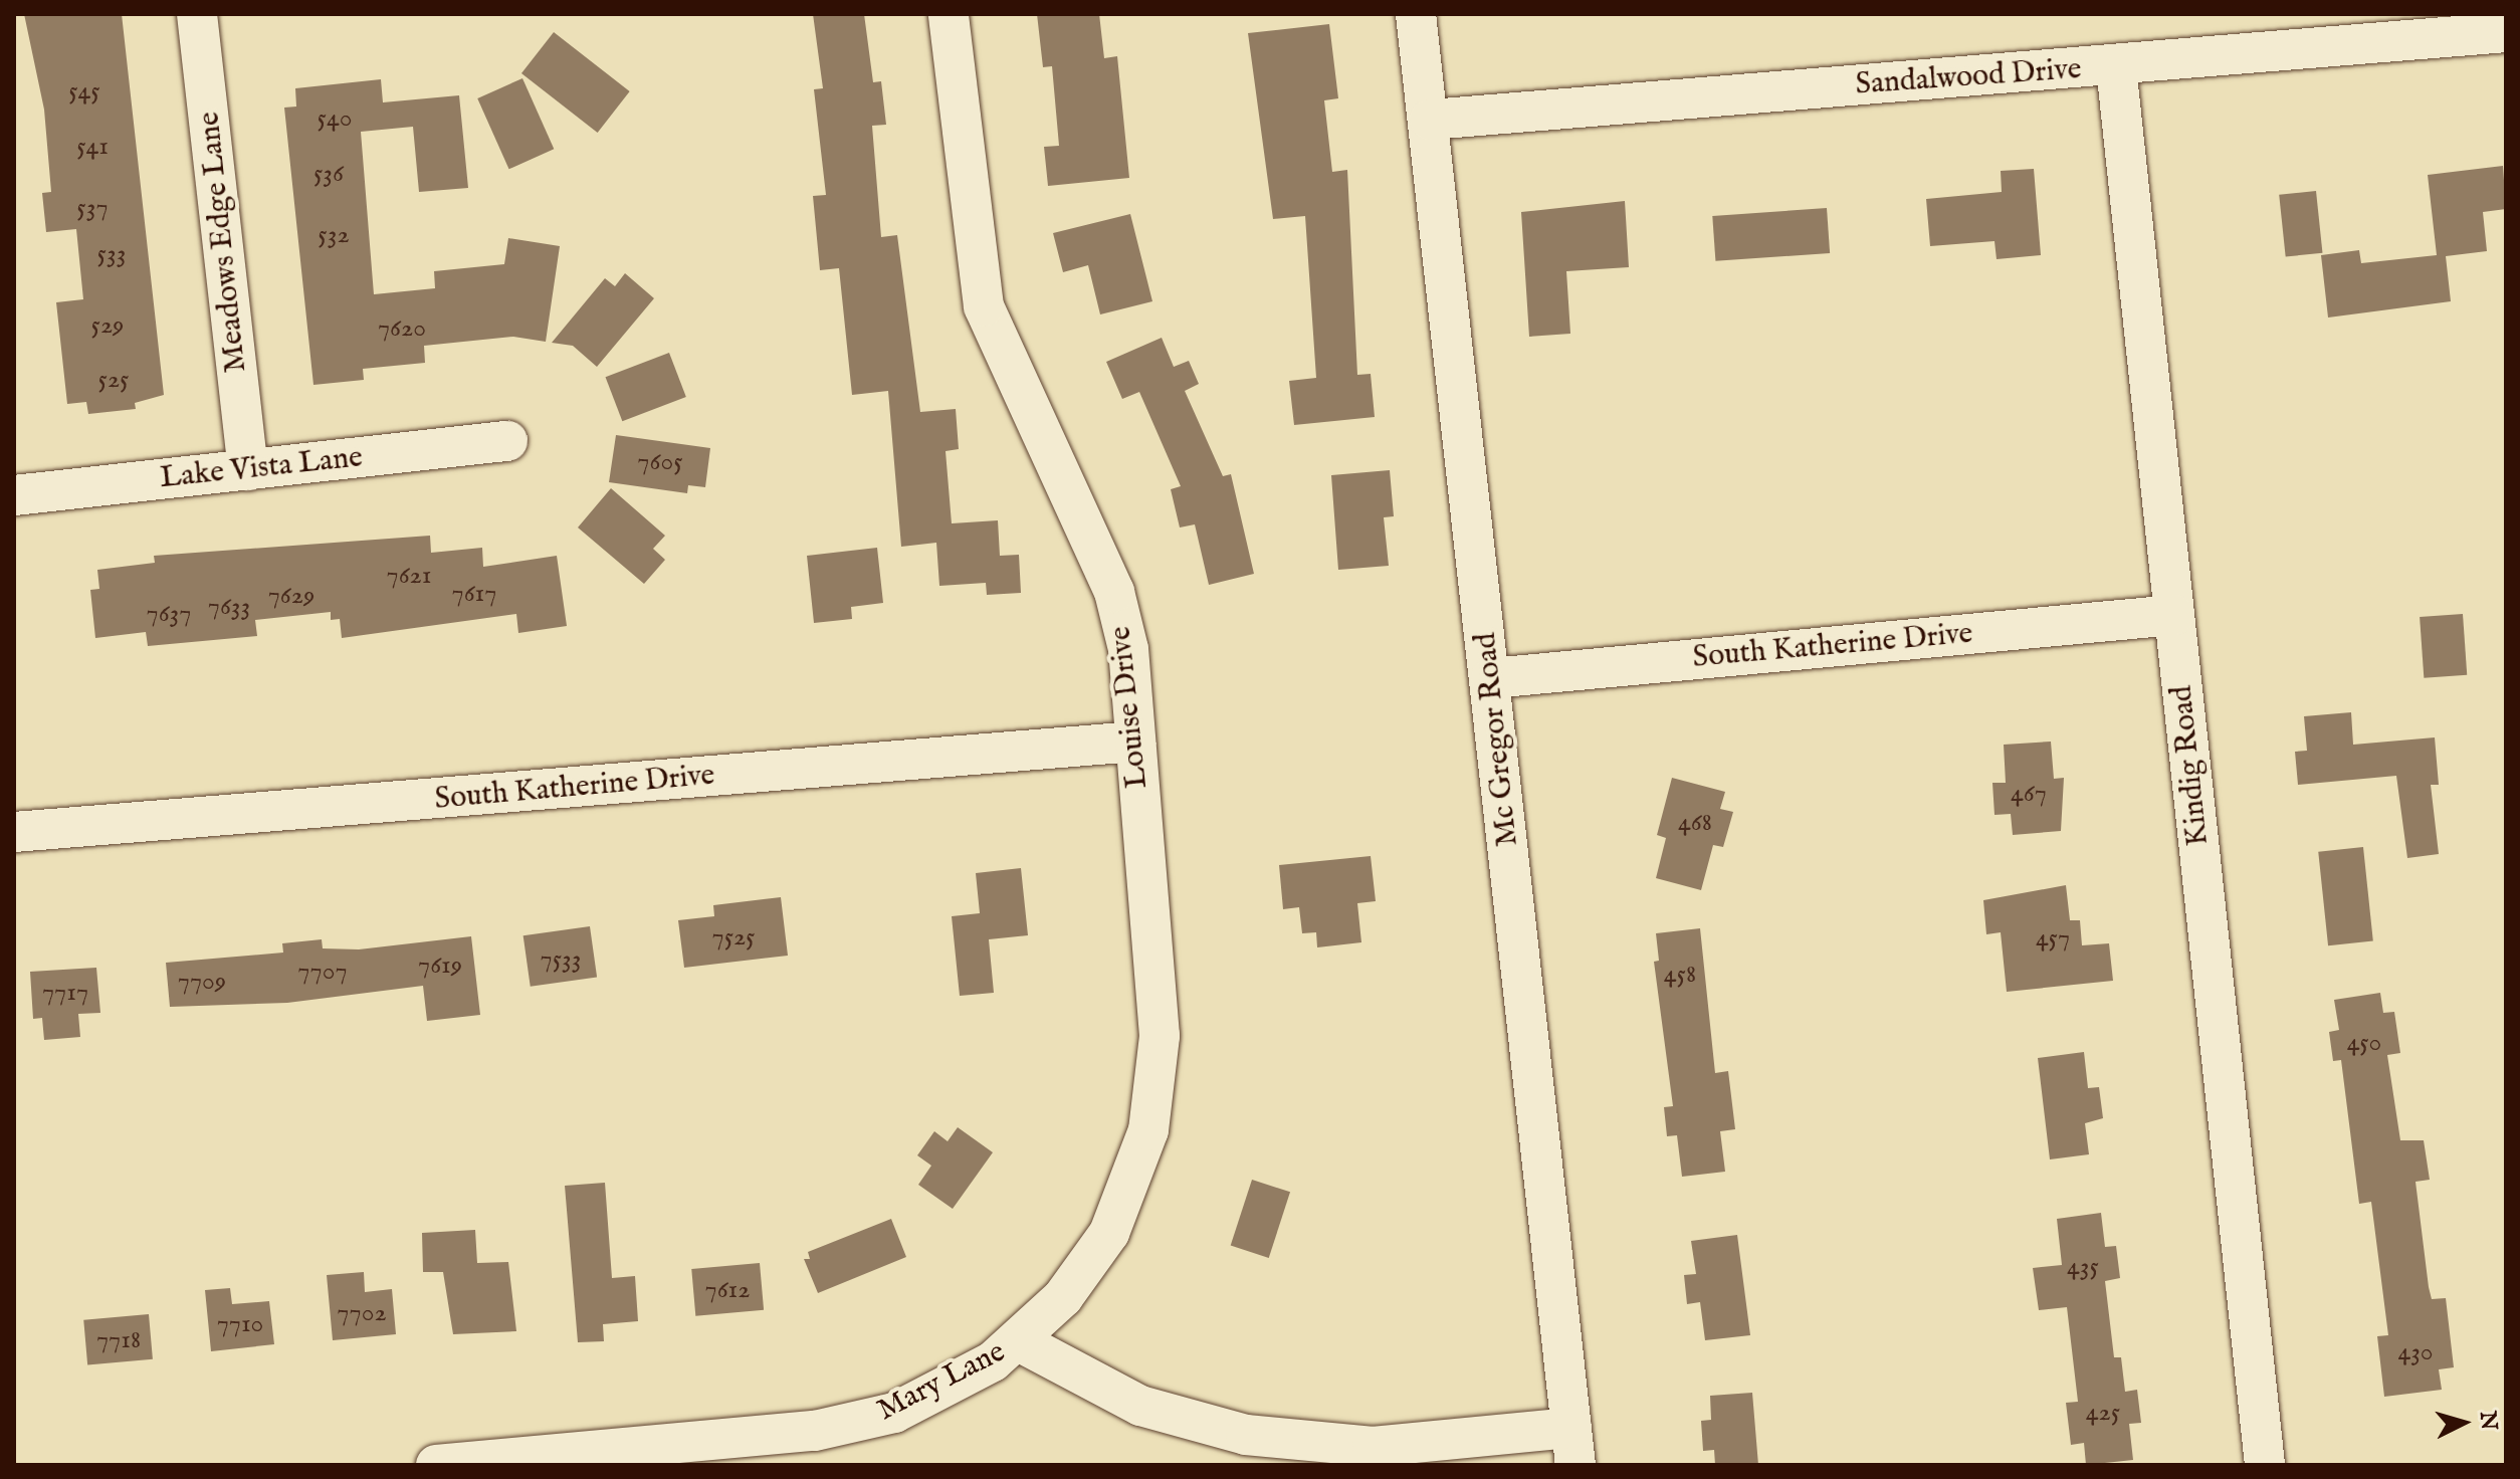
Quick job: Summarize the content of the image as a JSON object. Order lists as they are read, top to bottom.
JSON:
{
  "streets": {
    "street": [
      "Sandalwood Drive",
      "Meadows Edge Lane",
      "Lake Vista Lane",
      "South Katherine Drive",
      "Louise Drive",
      "Mc Gregor Road",
      "Kindig Road",
      "Mary Lane"
    ]
  },
  "crossings": [
    ["Sandalwood Drive", "Mc Gregor Road"],
    ["Sandalwood Drive", "Kindig Road"],
    ["Meadows Edge Lane", "Lake Vista Lane"],
    ["South Katherine Drive", "Louise Drive"],
    ["South Katherine Drive", "Mc Gregor Road"],
    ["South Katherine Drive", "Kindig Road"],
    ["Louise Drive", "Mary Lane"],
    ["Mc Gregor Road", "Mary Lane"]
  ],
  "house_numbers": [
    "545",
    "540",
    "541",
    "536",
    "537",
    "532",
    "533",
    "529",
    "7620",
    "525",
    "7605",
    "7621",
    "7617",
    "7629",
    "7633",
    "7637",
    "467",
    "468",
    "7525",
    "457",
    "7533",
    "7619",
    "7707",
    "458",
    "7709",
    "7717",
    "450",
    "435",
    "7612",
    "7702",
    "7710",
    "7718",
    "430",
    "425"
  ],
  "north": "right"
}
